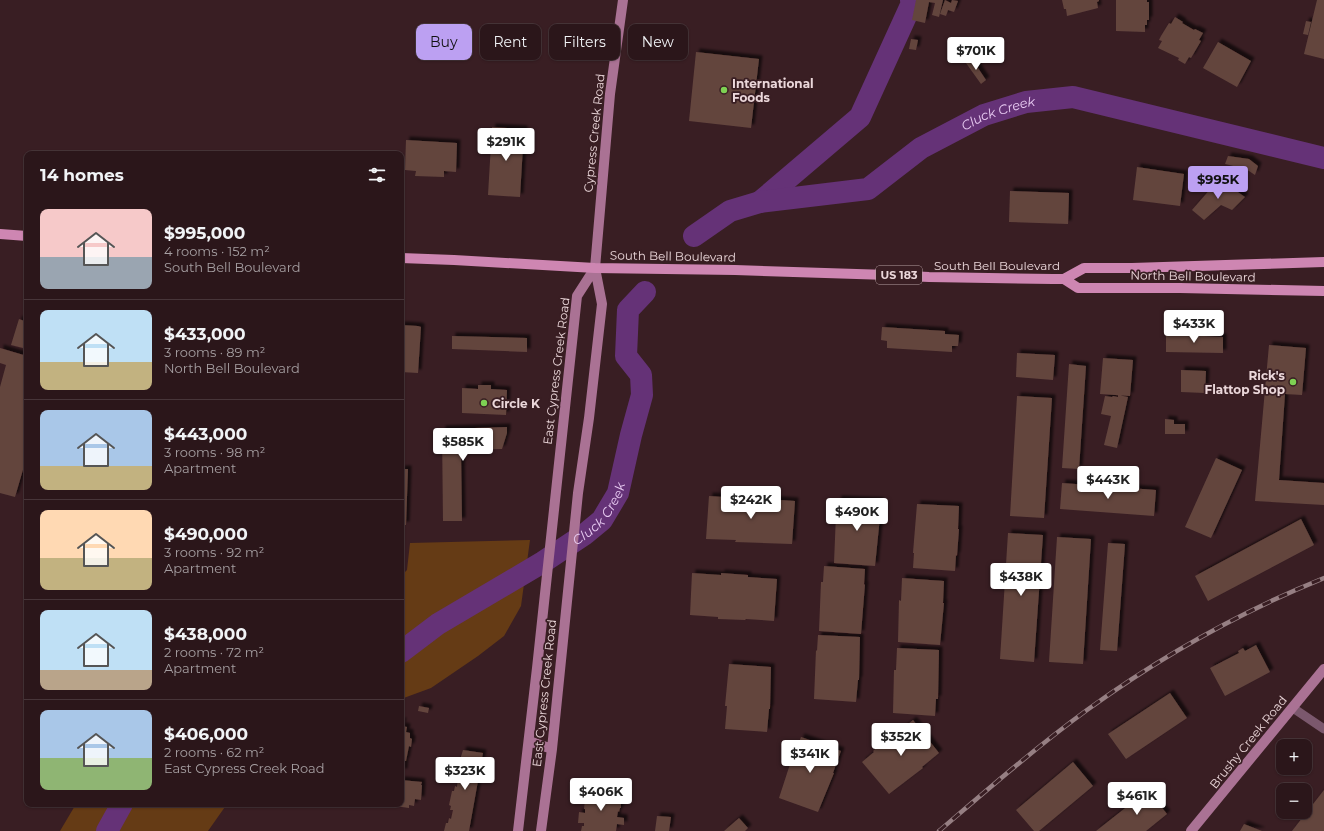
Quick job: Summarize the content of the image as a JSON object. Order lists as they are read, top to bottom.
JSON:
{
  "streets": {
    "main road": [
      "Cypress Creek Road",
      "South Bell Boulevard",
      "US 183",
      "North Bell Boulevard",
      "East Cypress Creek Road",
      "Brushy Creek Road"
    ]
  },
  "crossings": [
    ["Cypress Creek Road", "South Bell Boulevard"],
    ["Cypress Creek Road", "US 183"],
    ["Cypress Creek Road", "East Cypress Creek Road"],
    ["South Bell Boulevard", "US 183"],
    ["South Bell Boulevard", "North Bell Boulevard"],
    ["South Bell Boulevard", "East Cypress Creek Road"],
    ["US 183", "East Cypress Creek Road"]
  ],
  "water": ["Cluck Creek"],
  "places": ["International Foods", "Rick's Flattop Shop", "Circle K"],
  "page": {
    "chip": [
      "Buy",
      "Rent",
      "Filters",
      "New"
    ],
    "price": [
      "$701K",
      "$291K",
      "$995K",
      "$433K",
      "$585K",
      "$443K",
      "$242K",
      "$490K",
      "$438K",
      "$352K",
      "$341K",
      "$323K",
      "$406K",
      "$461K"
    ],
    "heading": "14 homes",
    "list": [
      {
        "name": "$995,000",
        "note": "4 rooms · 152 m² · South Bell Boulevard"
      },
      {
        "name": "$433,000",
        "note": "3 rooms · 89 m² · North Bell Boulevard"
      },
      {
        "name": "$443,000",
        "note": "3 rooms · 98 m² · Apartment"
      },
      {
        "name": "$490,000",
        "note": "3 rooms · 92 m² · Apartment"
      },
      {
        "name": "$438,000",
        "note": "2 rooms · 72 m² · Apartment"
      },
      {
        "name": "$406,000",
        "note": "2 rooms · 62 m² · East Cypress Creek Road"
      }
    ],
    "map_buttons": ["+", "−"]
  }
}
